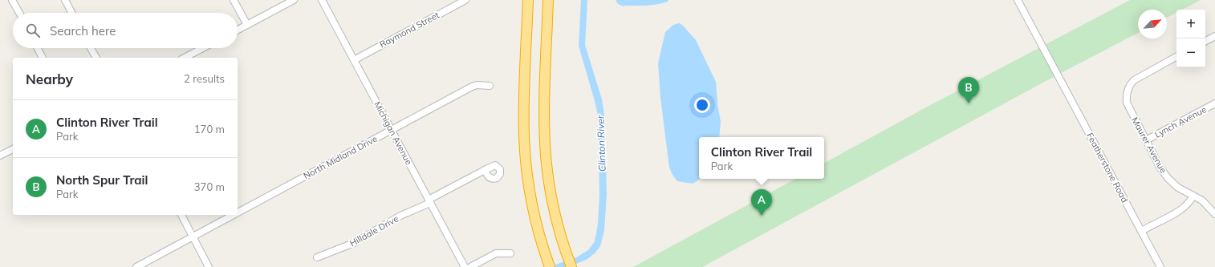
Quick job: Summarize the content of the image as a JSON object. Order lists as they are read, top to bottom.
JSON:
{
  "streets": {
    "street": [
      "Raymond Street",
      "Lynch Avenue",
      "Michigan Avenue",
      "Maurer Avenue",
      "North Midland Drive",
      "Featherstone Road",
      "Hilldale Drive"
    ]
  },
  "crossings": [
    ["Raymond Street", "Michigan Avenue"],
    ["Lynch Avenue", "Maurer Avenue"],
    ["Michigan Avenue", "North Midland Drive"],
    ["Michigan Avenue", "Hilldale Drive"]
  ],
  "water": ["Clinton River"],
  "north": "top right",
  "page": {
    "map_buttons": ["+", "−"],
    "search": "Search here",
    "heading": ["Nearby", "2 results"],
    "pins": ["B", "A"],
    "list": [
      {
        "mark": "A",
        "name": "Clinton River Trail",
        "note": "Park",
        "value": "170 m"
      },
      {
        "mark": "B",
        "name": "North Spur Trail",
        "note": "Park",
        "value": "370 m"
      }
    ],
    "popup": ["Clinton River Trail", "Park"]
  }
}
